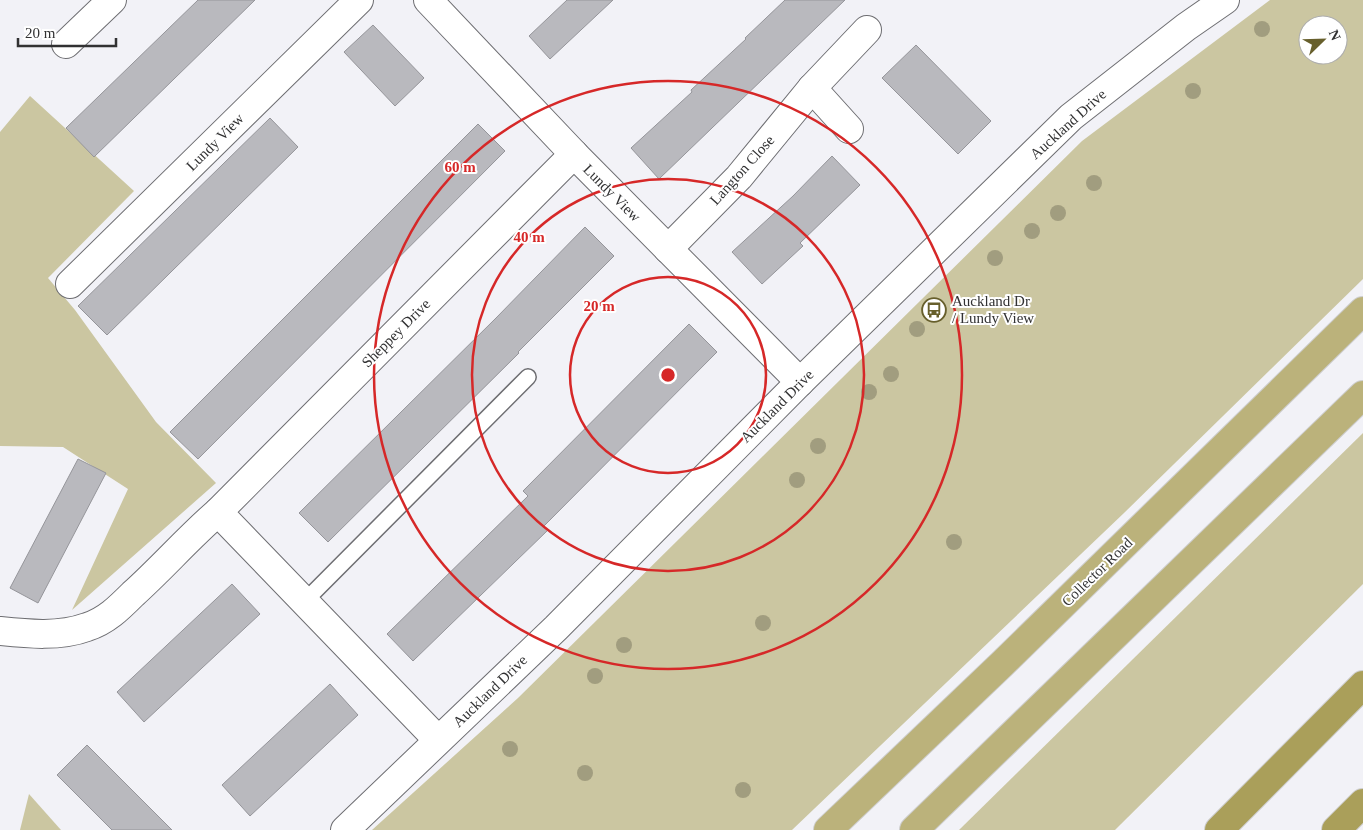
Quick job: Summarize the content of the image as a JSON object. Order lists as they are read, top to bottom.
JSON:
{
  "streets": {
    "highway": ["Collector Road"],
    "street": [
      "Auckland Drive",
      "Lundy View",
      "Langton Close",
      "Sheppey Drive"
    ]
  },
  "crossings": [
    ["Auckland Drive", "Lundy View"],
    ["Lundy View", "Langton Close"],
    ["Lundy View", "Sheppey Drive"]
  ],
  "places": {
    "bus stop": ["Auckland Dr / Lundy View"]
  },
  "scale_bar": "20 m",
  "north": "top right",
  "rings": ["60 m", "40 m", "20 m"]
}
